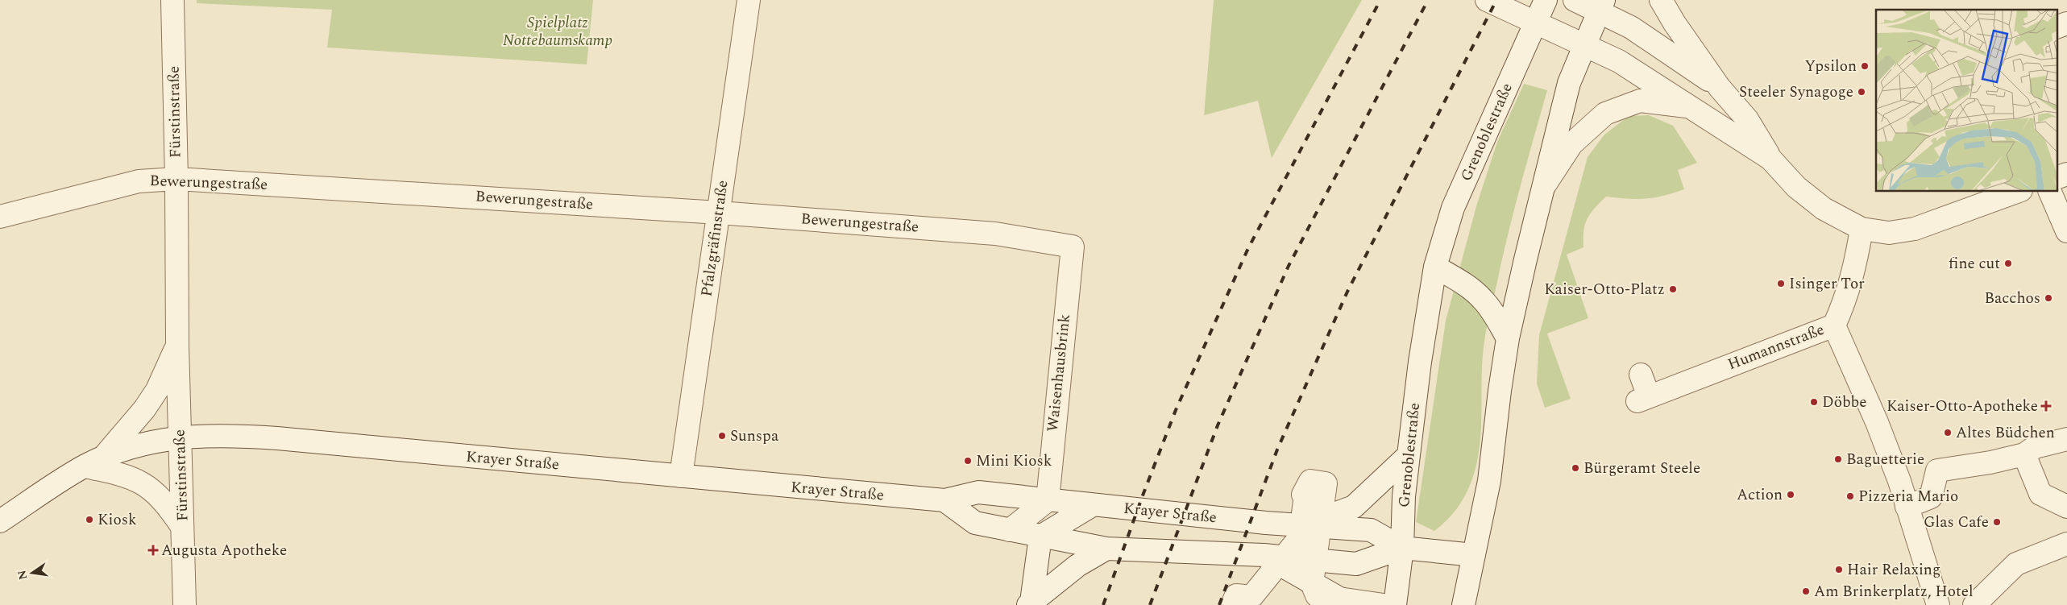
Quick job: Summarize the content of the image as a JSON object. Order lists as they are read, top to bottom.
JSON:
{
  "streets": {
    "street": [
      "Fürstinstraße",
      "Grenoblestraße",
      "Bewerungestraße",
      "Pfalzgräfinstraße",
      "Humannstraße",
      "Waisenhausbrink",
      "Krayer Straße"
    ]
  },
  "crossings": [
    ["Fürstinstraße", "Bewerungestraße"],
    ["Fürstinstraße", "Krayer Straße"],
    ["Grenoblestraße", "Krayer Straße"],
    ["Bewerungestraße", "Pfalzgräfinstraße"],
    ["Bewerungestraße", "Waisenhausbrink"],
    ["Pfalzgräfinstraße", "Krayer Straße"],
    ["Waisenhausbrink", "Krayer Straße"]
  ],
  "parks": ["Spielplatz Nottebaumskamp"],
  "places": {
    "other": [
      "Ypsilon",
      "Steeler Synagoge",
      "fine cut",
      "Isinger Tor",
      "Kaiser-Otto-Platz",
      "Bacchos",
      "Döbbe",
      "Altes Büdchen",
      "Sunspa",
      "Baguetterie",
      "Mini Kiosk",
      "Bürgeramt Steele",
      "Action",
      "Pizzeria Mario",
      "Kiosk",
      "Glas Cafe",
      "Hair Relaxing",
      "Am Brinkerplatz, Hotel"
    ],
    "health": ["Kaiser-Otto-Apotheke", "Augusta Apotheke"]
  },
  "north": "left"
}
